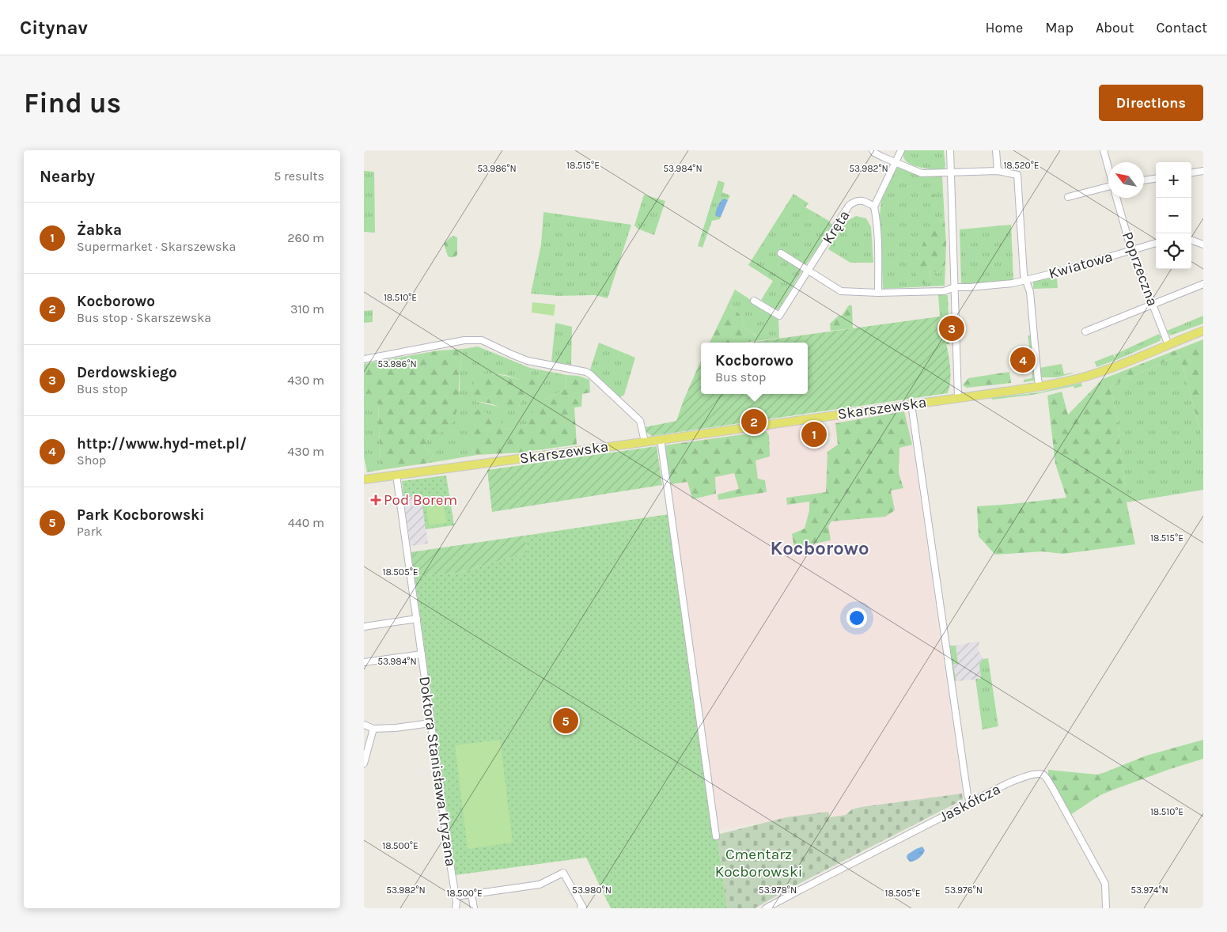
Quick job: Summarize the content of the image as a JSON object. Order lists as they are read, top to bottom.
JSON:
{
  "streets": {
    "main road": ["Skarszewska"],
    "street": [
      "Kręta",
      "Kwiatowa",
      "Poprzeczna",
      "Doktora Stanisława Kryzana",
      "Jaskółcza"
    ]
  },
  "crossings": [
    ["Kwiatowa", "Poprzeczna"],
    ["Poprzeczna", "Skarszewska"],
    ["Skarszewska", "Doktora Stanisława Kryzana"]
  ],
  "districts": ["Kocborowo"],
  "parks": ["Cmentarz Kocborowski"],
  "places": {
    "health": ["Pod Borem"]
  },
  "north": "top left",
  "page": {
    "header": "Citynav",
    "nav": [
      "Home",
      "Map",
      "About",
      "Contact"
    ],
    "buttons": "Directions",
    "title": "Find us",
    "heading": ["Nearby", "5 results"],
    "map_buttons": ["+", "−"],
    "list": [
      {
        "mark": "1",
        "name": "Żabka",
        "note": "Supermarket · Skarszewska",
        "value": "260 m"
      },
      {
        "mark": "2",
        "name": "Kocborowo",
        "note": "Bus stop · Skarszewska",
        "value": "310 m"
      },
      {
        "mark": "3",
        "name": "Derdowskiego",
        "note": "Bus stop",
        "value": "430 m"
      },
      {
        "mark": "4",
        "name": "http://www.hyd-met.pl/",
        "note": "Shop",
        "value": "430 m"
      },
      {
        "mark": "5",
        "name": "Park Kocborowski",
        "note": "Park",
        "value": "440 m"
      }
    ],
    "pins": [
      "3",
      "4",
      "2",
      "1",
      "5"
    ],
    "popup": ["Kocborowo", "Bus stop"]
  },
  "coordinates": [
    "18.515°E",
    "18.520°E",
    "53.986°N",
    "53.984°N",
    "53.982°N",
    "18.510°E",
    "18.505°E",
    "18.500°E",
    "53.980°N",
    "53.978°N",
    "53.976°N",
    "53.974°N"
  ]
}
